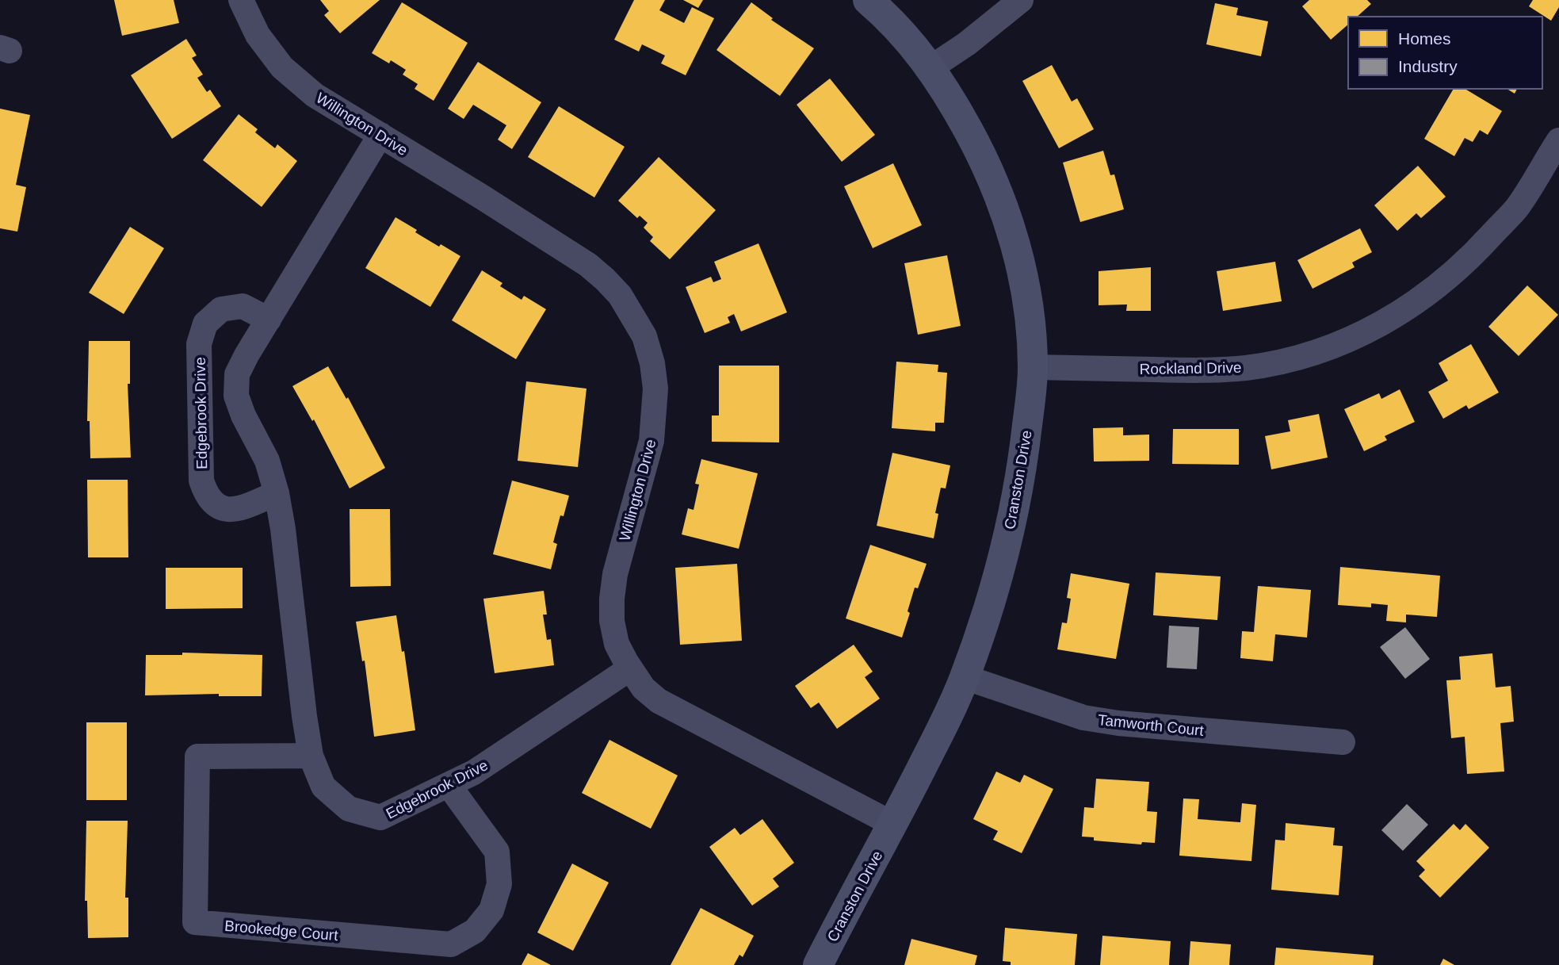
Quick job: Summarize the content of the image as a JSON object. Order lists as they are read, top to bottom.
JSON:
{
  "streets": {
    "street": [
      "Willington Drive",
      "Rockland Drive",
      "Edgebrook Drive",
      "Cranston Drive",
      "Tamworth Court",
      "Brookedge Court"
    ]
  },
  "crossings": [
    ["Willington Drive", "Edgebrook Drive"],
    ["Willington Drive", "Cranston Drive"],
    ["Rockland Drive", "Cranston Drive"],
    ["Edgebrook Drive", "Brookedge Court"],
    ["Cranston Drive", "Tamworth Court"]
  ],
  "legend": ["Homes", "Industry"]
}
